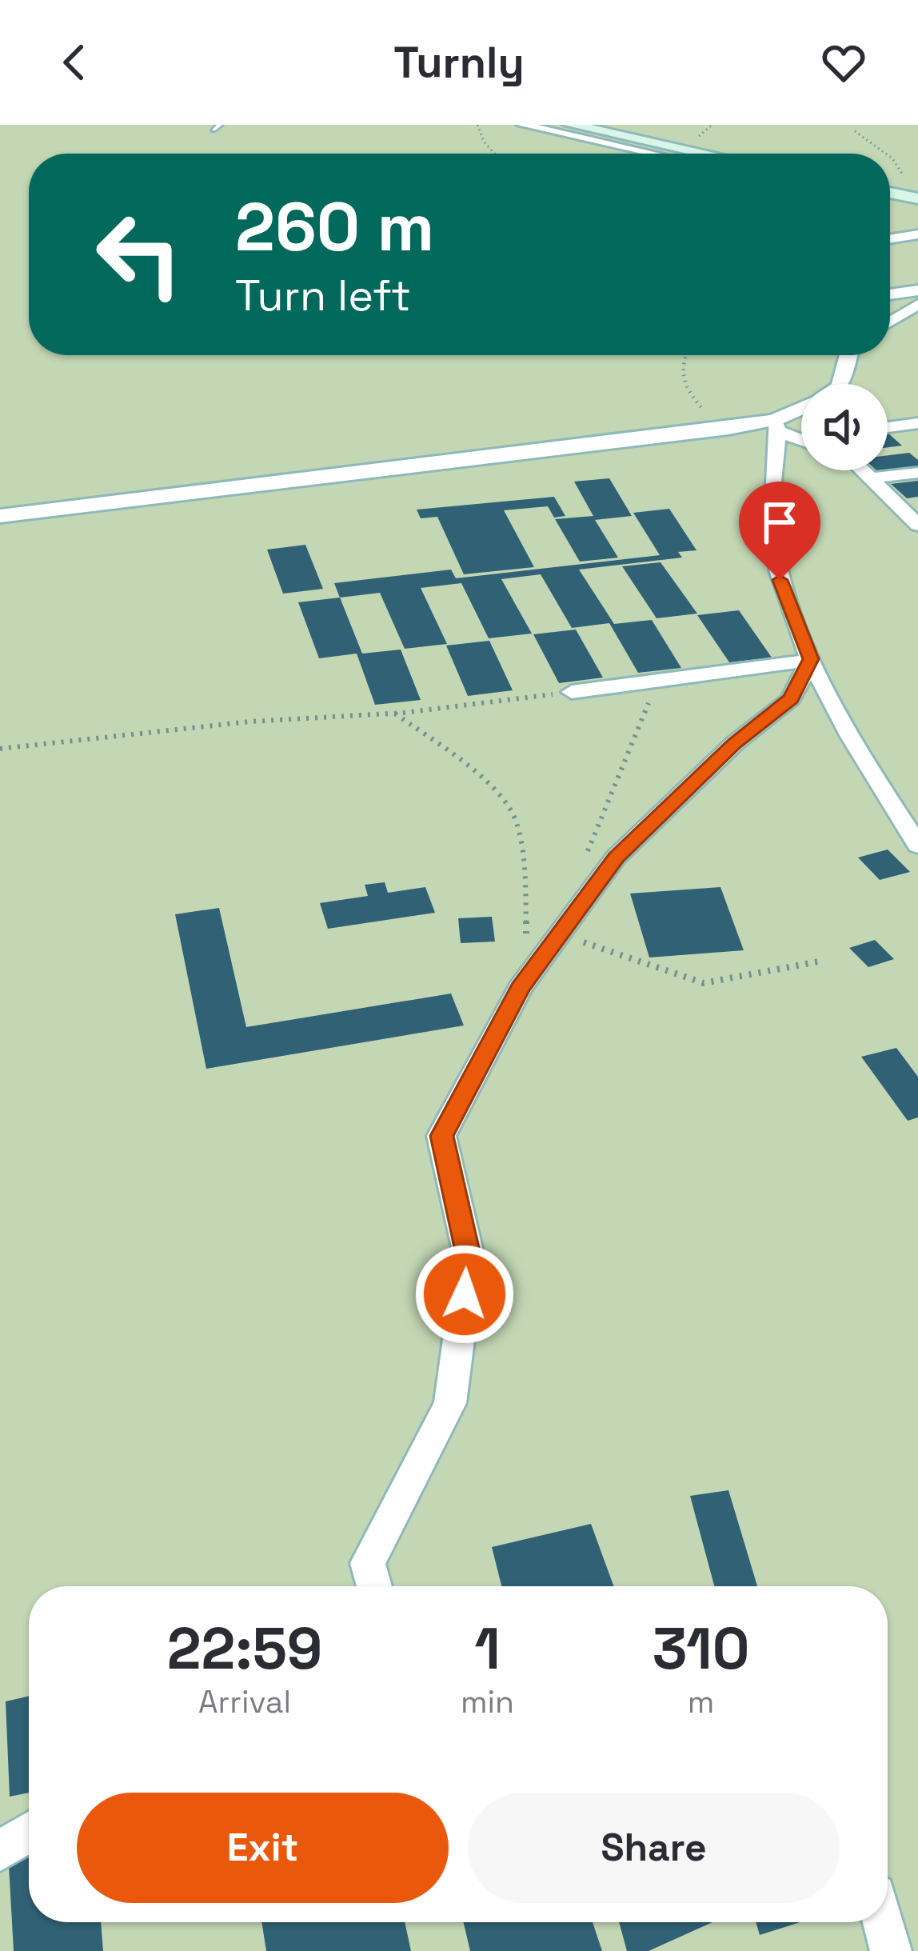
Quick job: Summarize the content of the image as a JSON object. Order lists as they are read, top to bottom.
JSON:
{
  "page": {
    "header": "Turnly",
    "turn": ["260 m", "Turn left"],
    "eta": [
      "22:59",
      "Arrival",
      "1",
      "min",
      "310",
      "m"
    ],
    "buttons": ["Exit", "Share"]
  }
}
